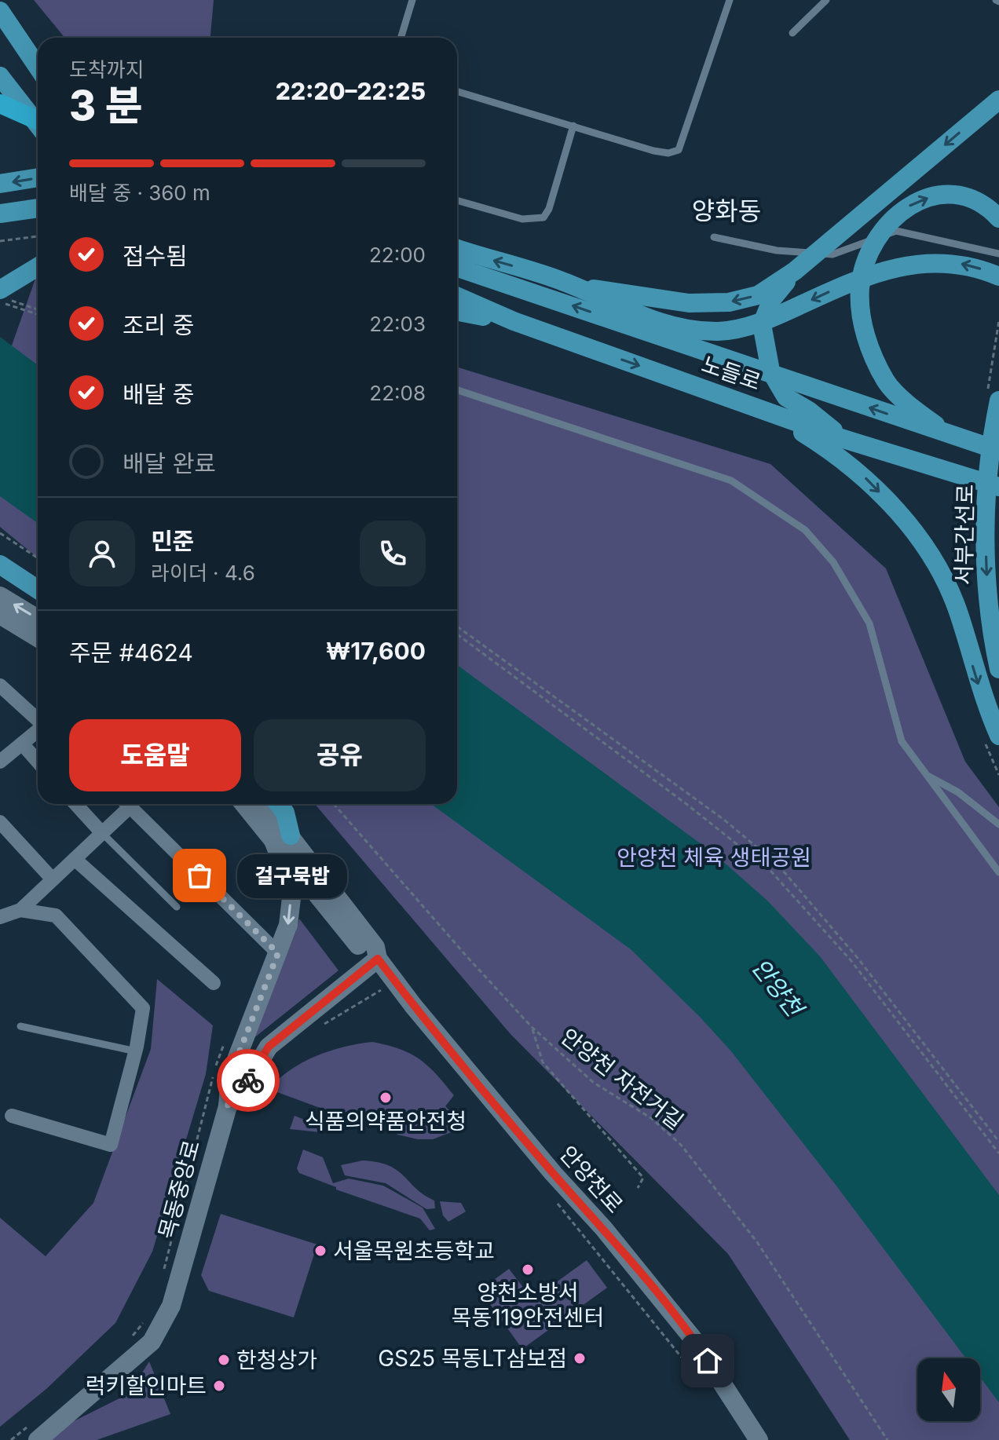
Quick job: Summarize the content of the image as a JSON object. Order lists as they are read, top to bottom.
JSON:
{
  "streets": {
    "main road": [
      "노들로",
      "서부간선로",
      "안양천로",
      "목동중앙로"
    ],
    "path": ["안양천 자전거길"]
  },
  "crossings": [
    ["안양천로", "목동중앙로"]
  ],
  "one_way": ["서부간선로"],
  "districts": ["양화동"],
  "water": ["안양천"],
  "parks": ["안양천 체육 생태공원"],
  "places": [
    "걸구묵밥",
    "식품의약품안전청",
    "서울목원초등학교",
    "양천소방서 목동119안전센터",
    "GS25 목동LT삼보점",
    "한청상가",
    "럭키할인마트"
  ],
  "north": "top",
  "page": {
    "heading": ["3 분", "도착까지", "22:20–22:25"],
    "panel": [
      "민준",
      "라이더 · 4.6",
      "주문 #4624",
      "₩17,600"
    ],
    "bar": "배달 중 · 360 m",
    "list": [
      ["접수됨", "22:00"],
      ["조리 중", "22:03"],
      ["배달 중", "22:08"],
      "배달 완료"
    ],
    "buttons": ["도움말", "공유"],
    "bubble": "걸구묵밥"
  }
}
